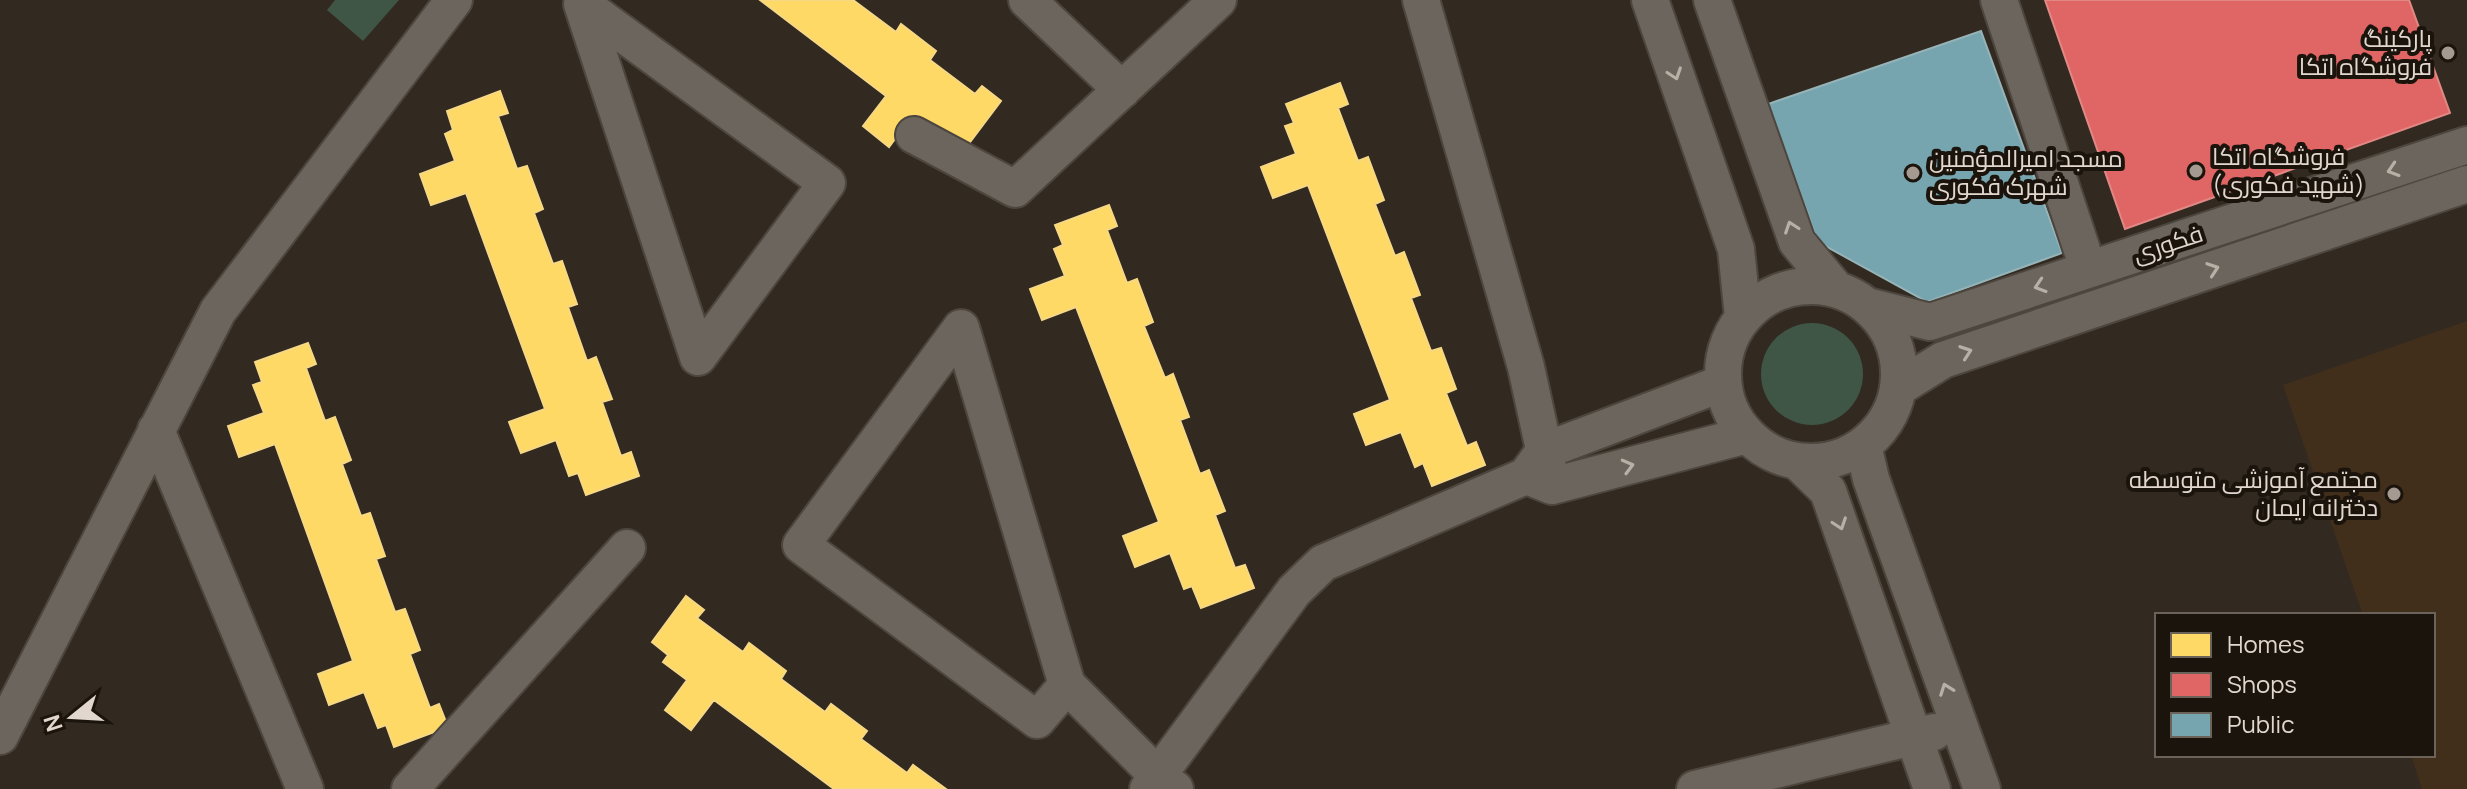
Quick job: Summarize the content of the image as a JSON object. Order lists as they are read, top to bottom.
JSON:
{
  "streets": {
    "street": ["فکوری"]
  },
  "places": [
    "پارکینگ فروشگاه اتکا",
    "فروشگاه اتکا (شهید فکوری)",
    "مسجد امیرالمؤمنین شهرک فکوری",
    "مجتمع آموزشی متوسطه دخترانه ایمان"
  ],
  "legend": ["Homes", "Shops", "Public"],
  "north": "left"
}
